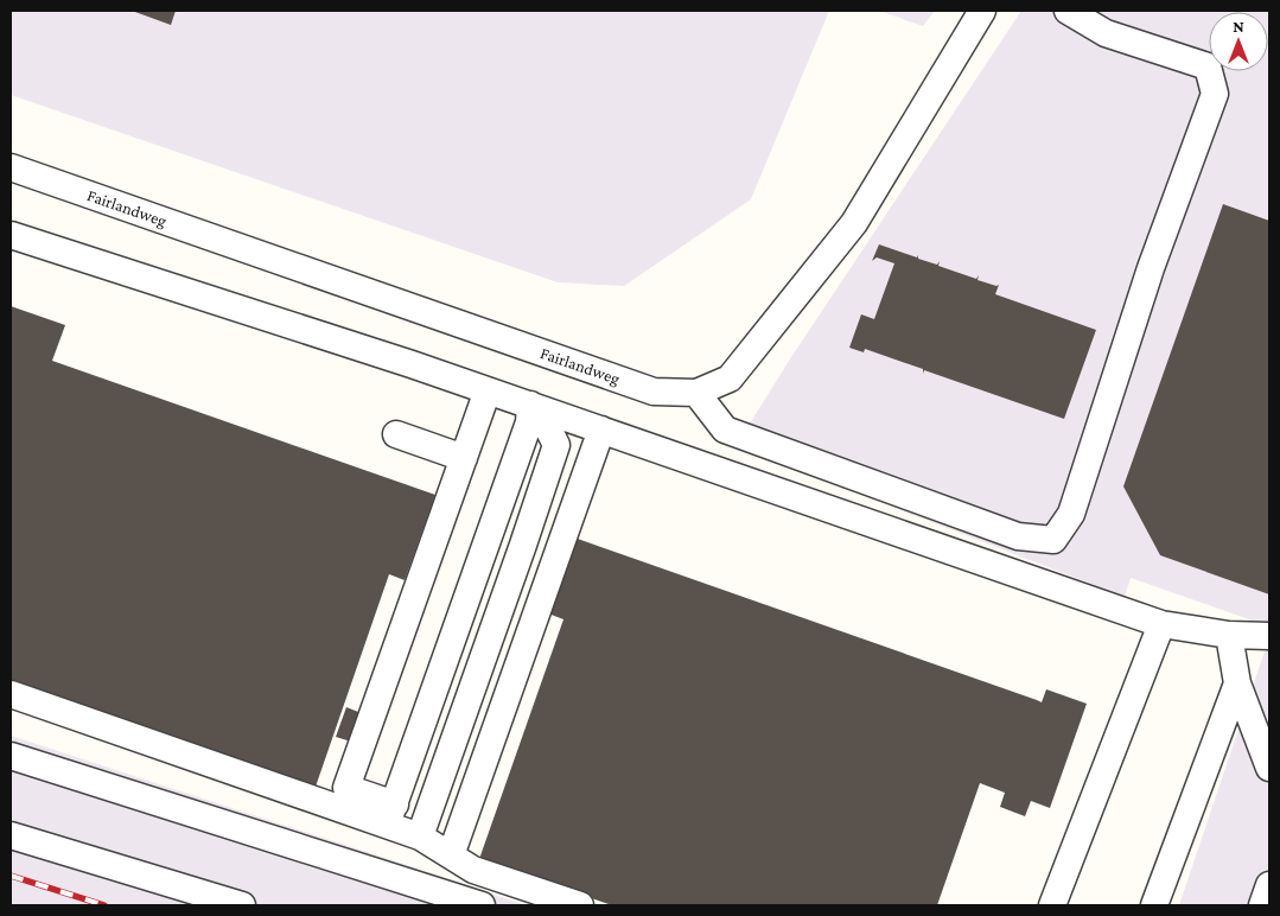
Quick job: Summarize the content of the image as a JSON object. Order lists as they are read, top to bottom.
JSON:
{
  "streets": {
    "lane": ["Fairlandweg"]
  },
  "north": "top"
}
